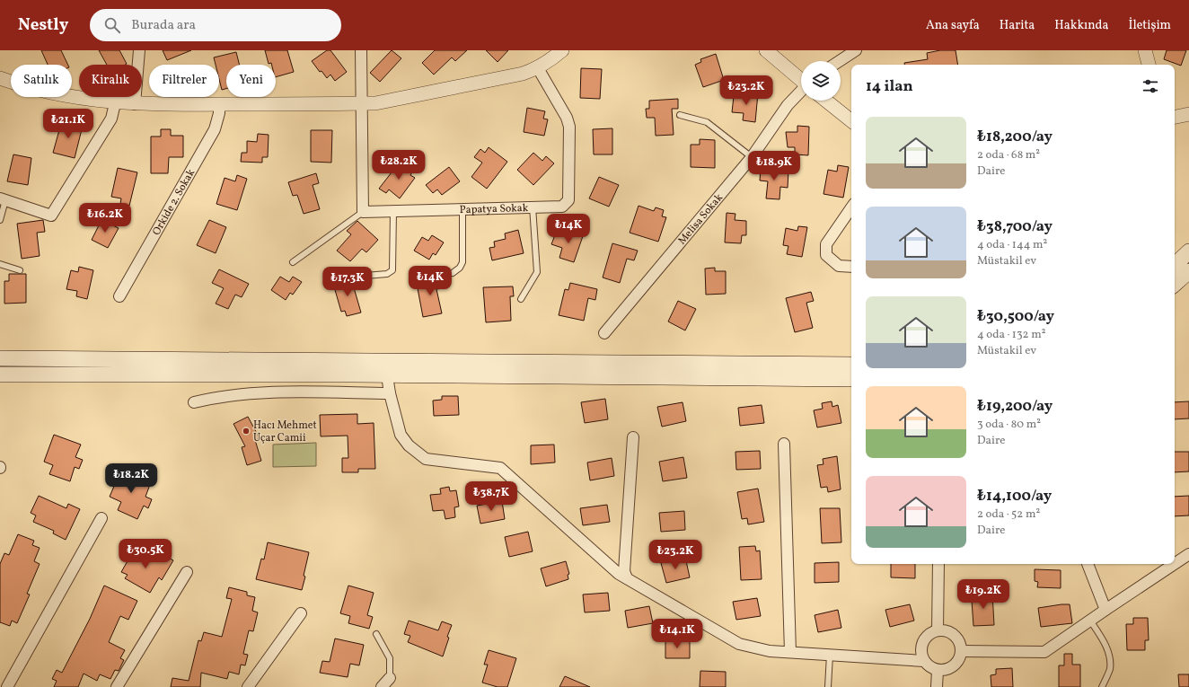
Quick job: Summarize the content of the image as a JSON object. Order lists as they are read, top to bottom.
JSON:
{
  "streets": {
    "street": ["Orkide 2. Sokak", "Papatya Sokak", "Melisa Sokak"]
  },
  "places": ["Hacı Mehmet Uçar Camii"],
  "page": {
    "header": "Nestly",
    "search": "Burada ara",
    "nav": [
      "Ana sayfa",
      "Harita",
      "Hakkında",
      "İletişim"
    ],
    "chip": [
      "Satılık",
      "Kiralık",
      "Filtreler",
      "Yeni"
    ],
    "heading": "14 ilan",
    "price": [
      "₺23.2K",
      "₺21.1K",
      "₺28.2K",
      "₺18.9K",
      "₺16.2K",
      "₺14K",
      "₺14K",
      "₺17.3K",
      "₺18.2K",
      "₺38.7K",
      "₺30.5K",
      "₺23.2K",
      "₺19.2K",
      "₺14.1K"
    ],
    "list": [
      {
        "name": "₺18,200/ay",
        "note": "2 oda · 68 m² · Daire"
      },
      {
        "name": "₺38,700/ay",
        "note": "4 oda · 144 m² · Müstakil ev"
      },
      {
        "name": "₺30,500/ay",
        "note": "4 oda · 132 m² · Müstakil ev"
      },
      {
        "name": "₺19,200/ay",
        "note": "3 oda · 80 m² · Daire"
      },
      {
        "name": "₺14,100/ay",
        "note": "2 oda · 52 m² · Daire"
      }
    ]
  }
}
